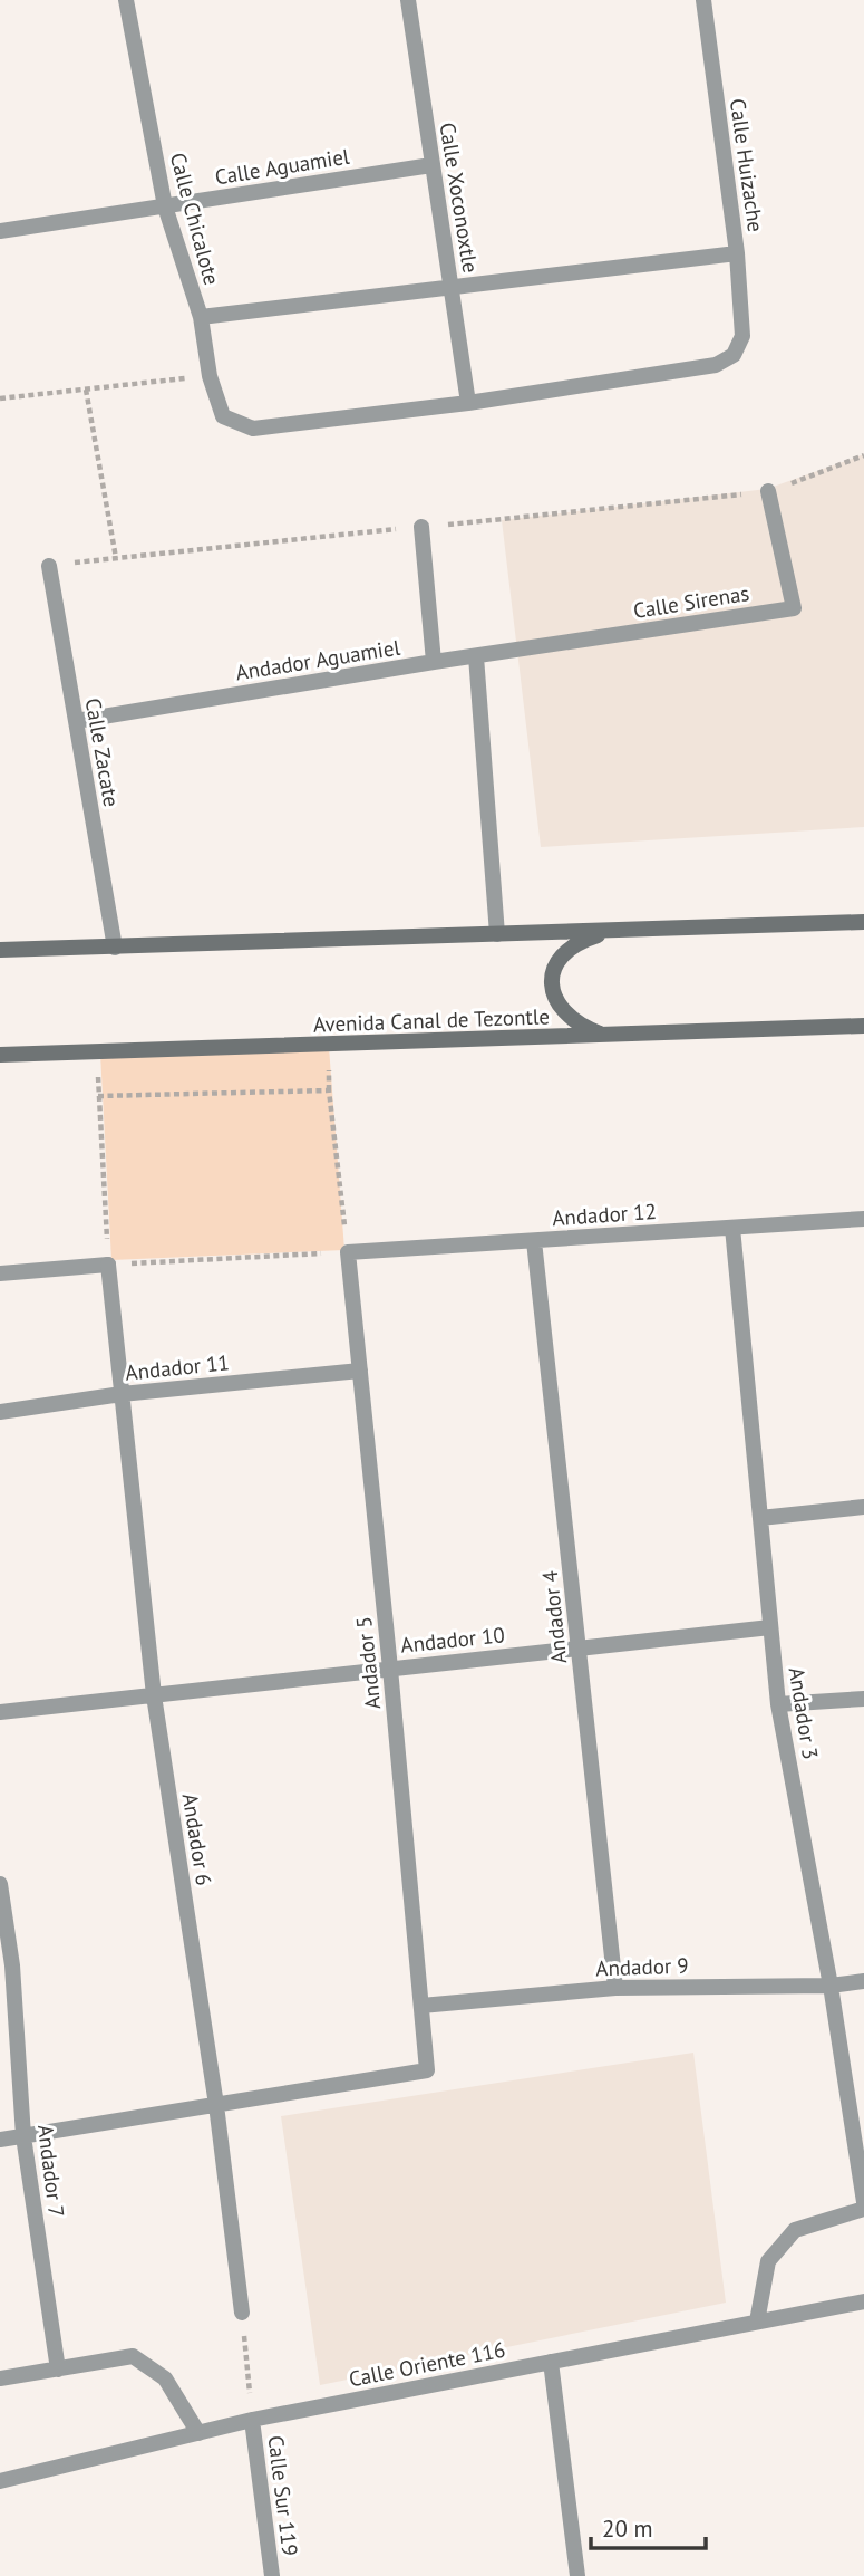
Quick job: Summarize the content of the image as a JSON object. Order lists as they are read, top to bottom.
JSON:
{
  "streets": {
    "main road": ["Avenida Canal de Tezontle"],
    "street": [
      "Calle Huizache",
      "Calle Aguamiel",
      "Calle Xoconoxtle",
      "Calle Chicalote",
      "Calle Sirenas",
      "Andador Aguamiel",
      "Calle Zacate",
      "Andador 12",
      "Andador 11",
      "Andador 4",
      "Andador 10",
      "Andador 5",
      "Andador 3",
      "Andador 6",
      "Andador 9",
      "Andador 7",
      "Calle Oriente 116",
      "Calle Sur 119"
    ]
  },
  "crossings": [
    ["Calle Huizache", "Calle Xoconoxtle"],
    ["Calle Huizache", "Calle Chicalote"],
    ["Calle Aguamiel", "Calle Xoconoxtle"],
    ["Calle Aguamiel", "Calle Chicalote"],
    ["Calle Xoconoxtle", "Calle Chicalote"],
    ["Calle Sirenas", "Andador Aguamiel"],
    ["Andador Aguamiel", "Calle Zacate"],
    ["Andador 12", "Andador 4"],
    ["Andador 12", "Andador 5"],
    ["Andador 12", "Andador 3"],
    ["Andador 11", "Andador 5"],
    ["Andador 11", "Andador 6"],
    ["Andador 4", "Andador 10"],
    ["Andador 4", "Andador 9"],
    ["Andador 10", "Andador 5"],
    ["Andador 10", "Andador 3"],
    ["Andador 10", "Andador 6"],
    ["Andador 5", "Andador 6"],
    ["Andador 5", "Andador 9"],
    ["Andador 3", "Andador 9"],
    ["Calle Oriente 116", "Calle Sur 119"]
  ],
  "scale_bar": "20 m"
}
